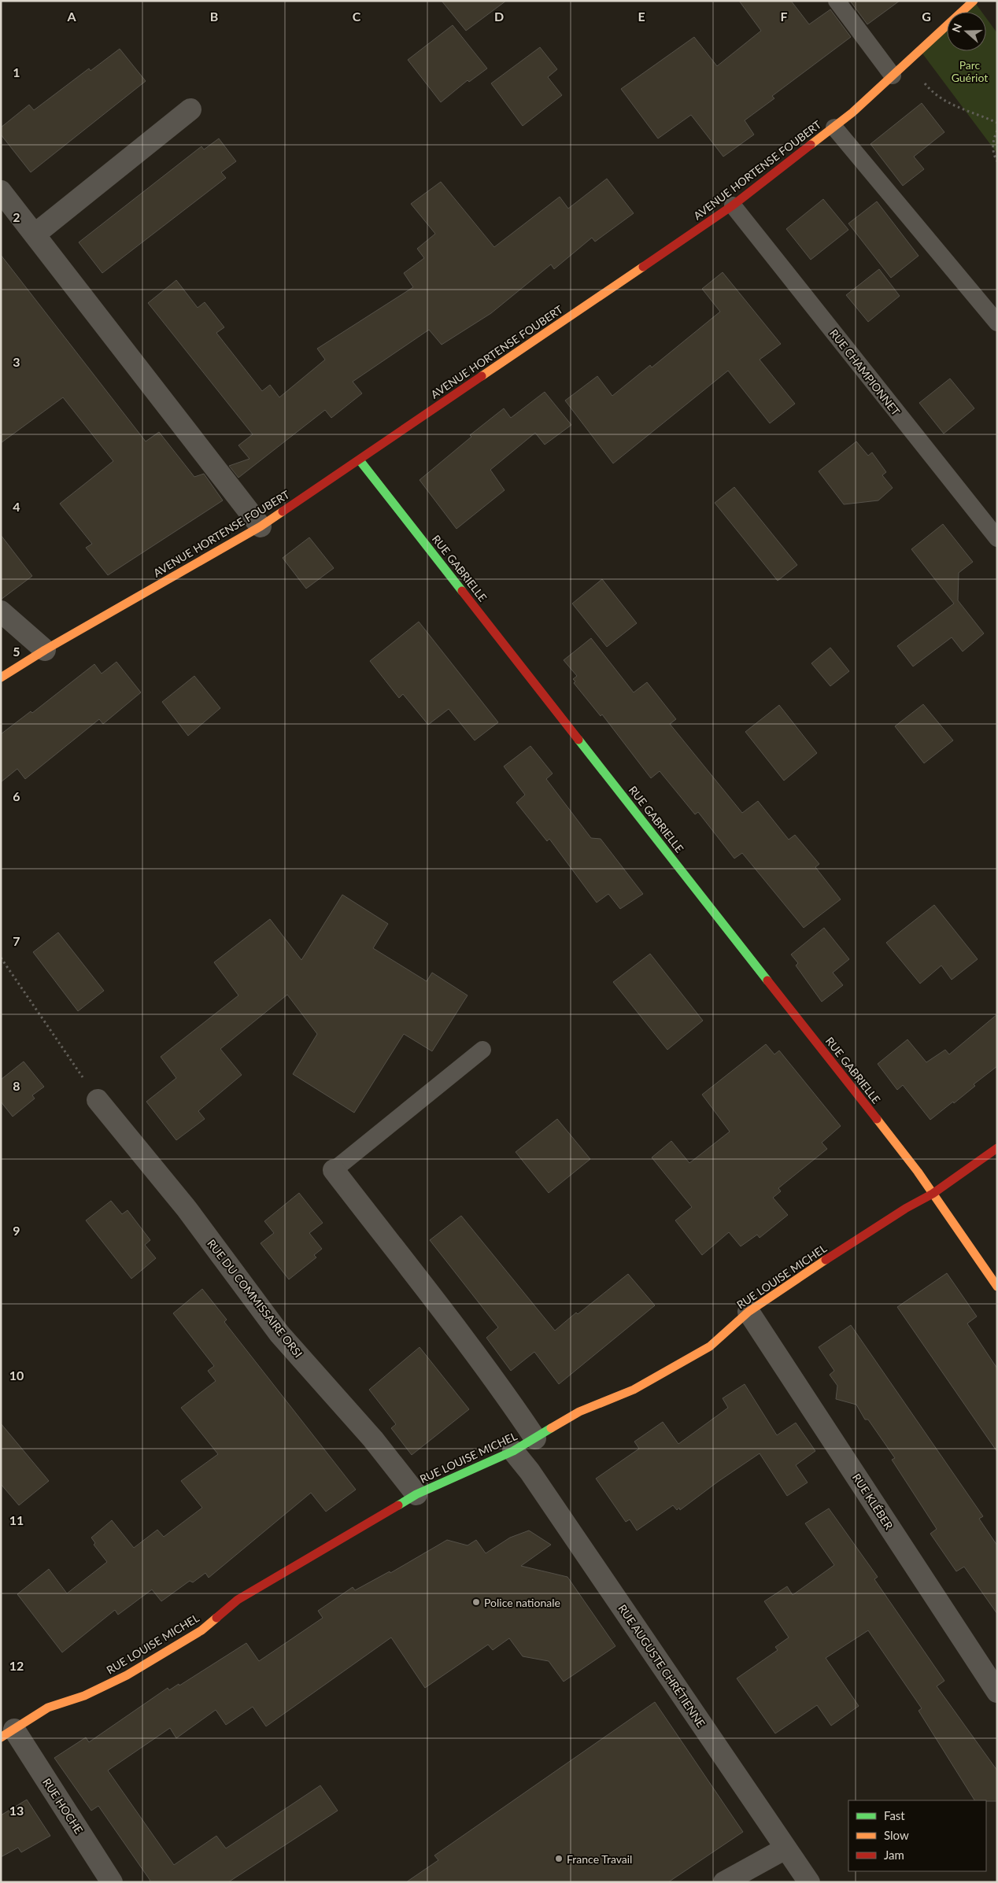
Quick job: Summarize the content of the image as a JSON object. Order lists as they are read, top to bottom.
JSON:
{
  "streets": {
    "street": [
      "AVENUE HORTENSE FOUBERT",
      "RUE GABRIELLE",
      "RUE LOUISE MICHEL",
      "RUE DU COMMISSAIRE ORSI",
      "RUE KLÉBER",
      "RUE AUGUSTE CHRÉTIENNE",
      "RUE HOCHE"
    ],
    "lane": ["RUE CHAMPIONNET"]
  },
  "crossings": [
    ["AVENUE HORTENSE FOUBERT", "RUE CHAMPIONNET"],
    ["AVENUE HORTENSE FOUBERT", "RUE GABRIELLE"],
    ["RUE GABRIELLE", "RUE LOUISE MICHEL"],
    ["RUE LOUISE MICHEL", "RUE DU COMMISSAIRE ORSI"],
    ["RUE LOUISE MICHEL", "RUE KLÉBER"],
    ["RUE LOUISE MICHEL", "RUE AUGUSTE CHRÉTIENNE"],
    ["RUE LOUISE MICHEL", "RUE HOCHE"]
  ],
  "parks": ["Parc Guériot"],
  "places": ["Police nationale", "France Travail"],
  "legend": ["Fast", "Slow", "Jam"],
  "north": "left",
  "grid": {
    "columns": [
      "A",
      "B",
      "C",
      "D",
      "E",
      "F",
      "G"
    ],
    "rows": [
      "1",
      "2",
      "3",
      "4",
      "5",
      "6",
      "7",
      "8",
      "9",
      "10",
      "11",
      "12",
      "13"
    ]
  }
}
